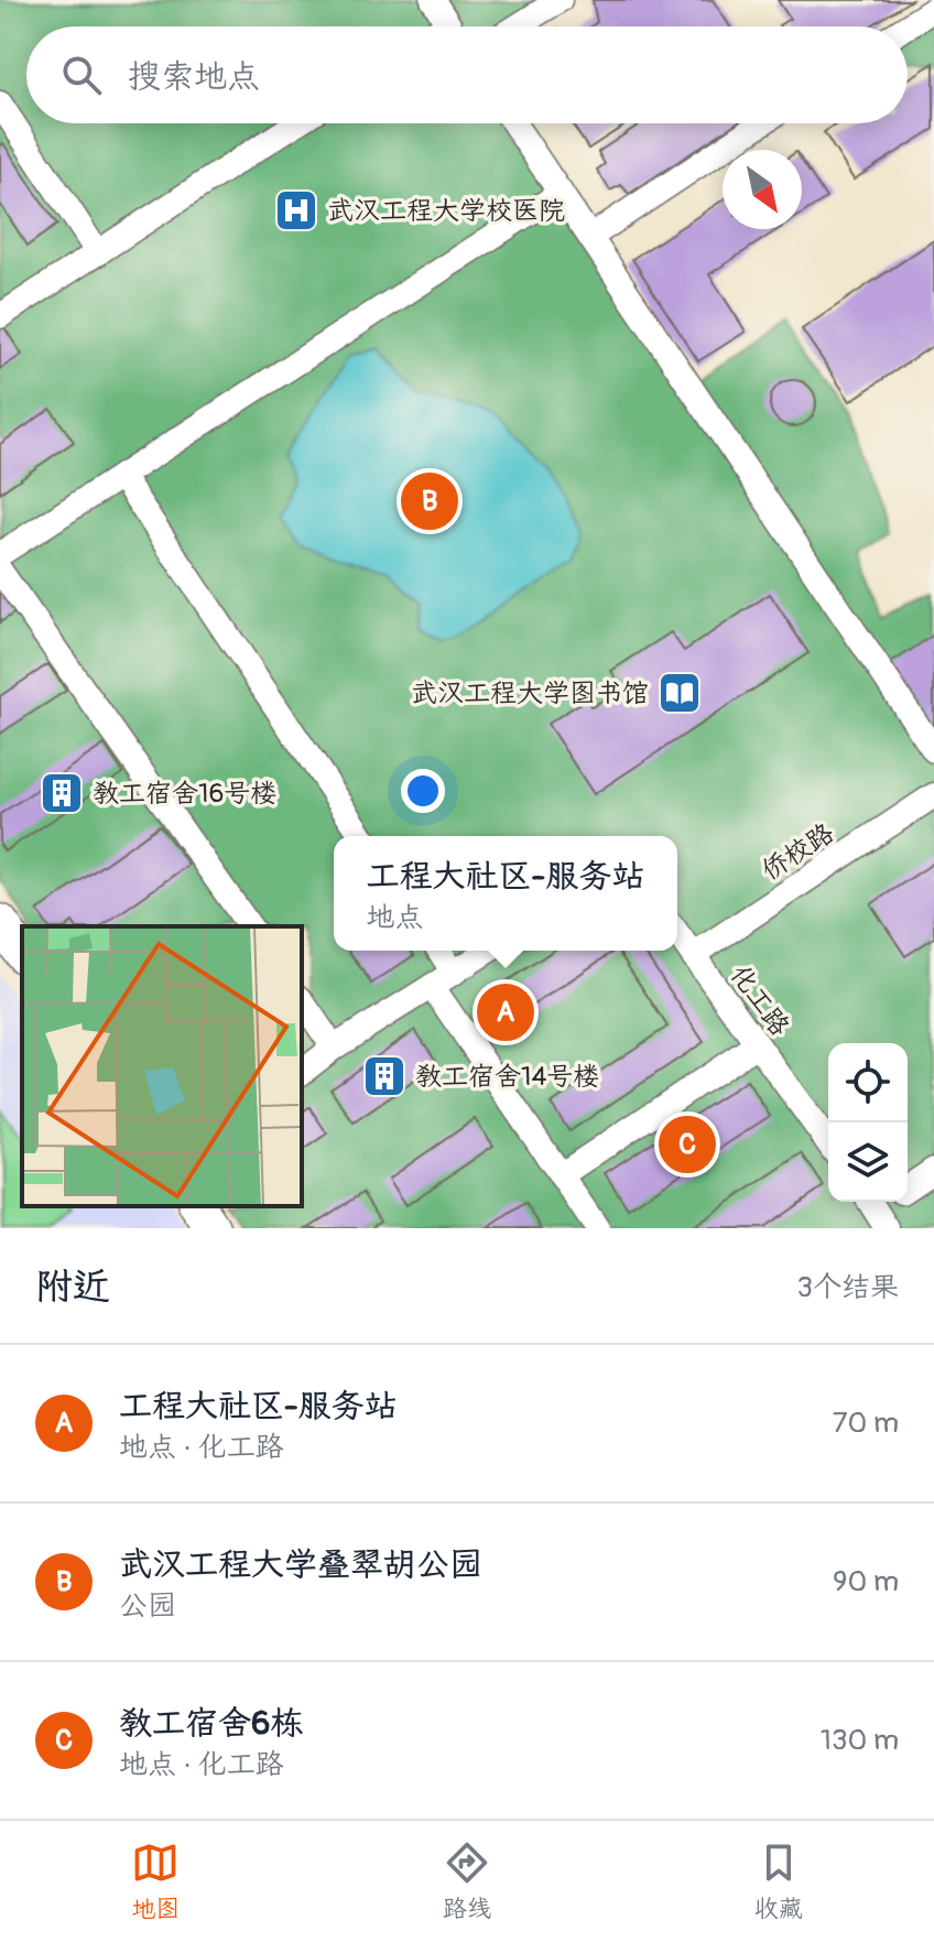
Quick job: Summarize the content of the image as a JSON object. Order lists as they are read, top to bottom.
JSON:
{
  "streets": {
    "street": ["侨校路", "化工路"]
  },
  "crossings": [
    ["侨校路", "化工路"]
  ],
  "places": {
    "hospital": ["武汉工程大学校医院"],
    "library": ["武汉工程大学图书馆"],
    "building": ["教工宿舍16号楼", "教工宿舍14号楼"]
  },
  "north": "bottom right",
  "page": {
    "search": "搜索地点",
    "pins": ["B", "A", "C"],
    "popup": ["工程大社区-服务站", "地点"],
    "heading": ["附近", "3个结果"],
    "list": [
      {
        "mark": "A",
        "name": "工程大社区-服务站",
        "note": "地点 · 化工路",
        "value": "70 m"
      },
      {
        "mark": "B",
        "name": "武汉工程大学叠翠胡公园",
        "note": "公园",
        "value": "90 m"
      },
      {
        "mark": "C",
        "name": "教工宿舍6栋",
        "note": "地点 · 化工路",
        "value": "130 m"
      }
    ],
    "nav": ["地图", "路线", "收藏"]
  }
}
